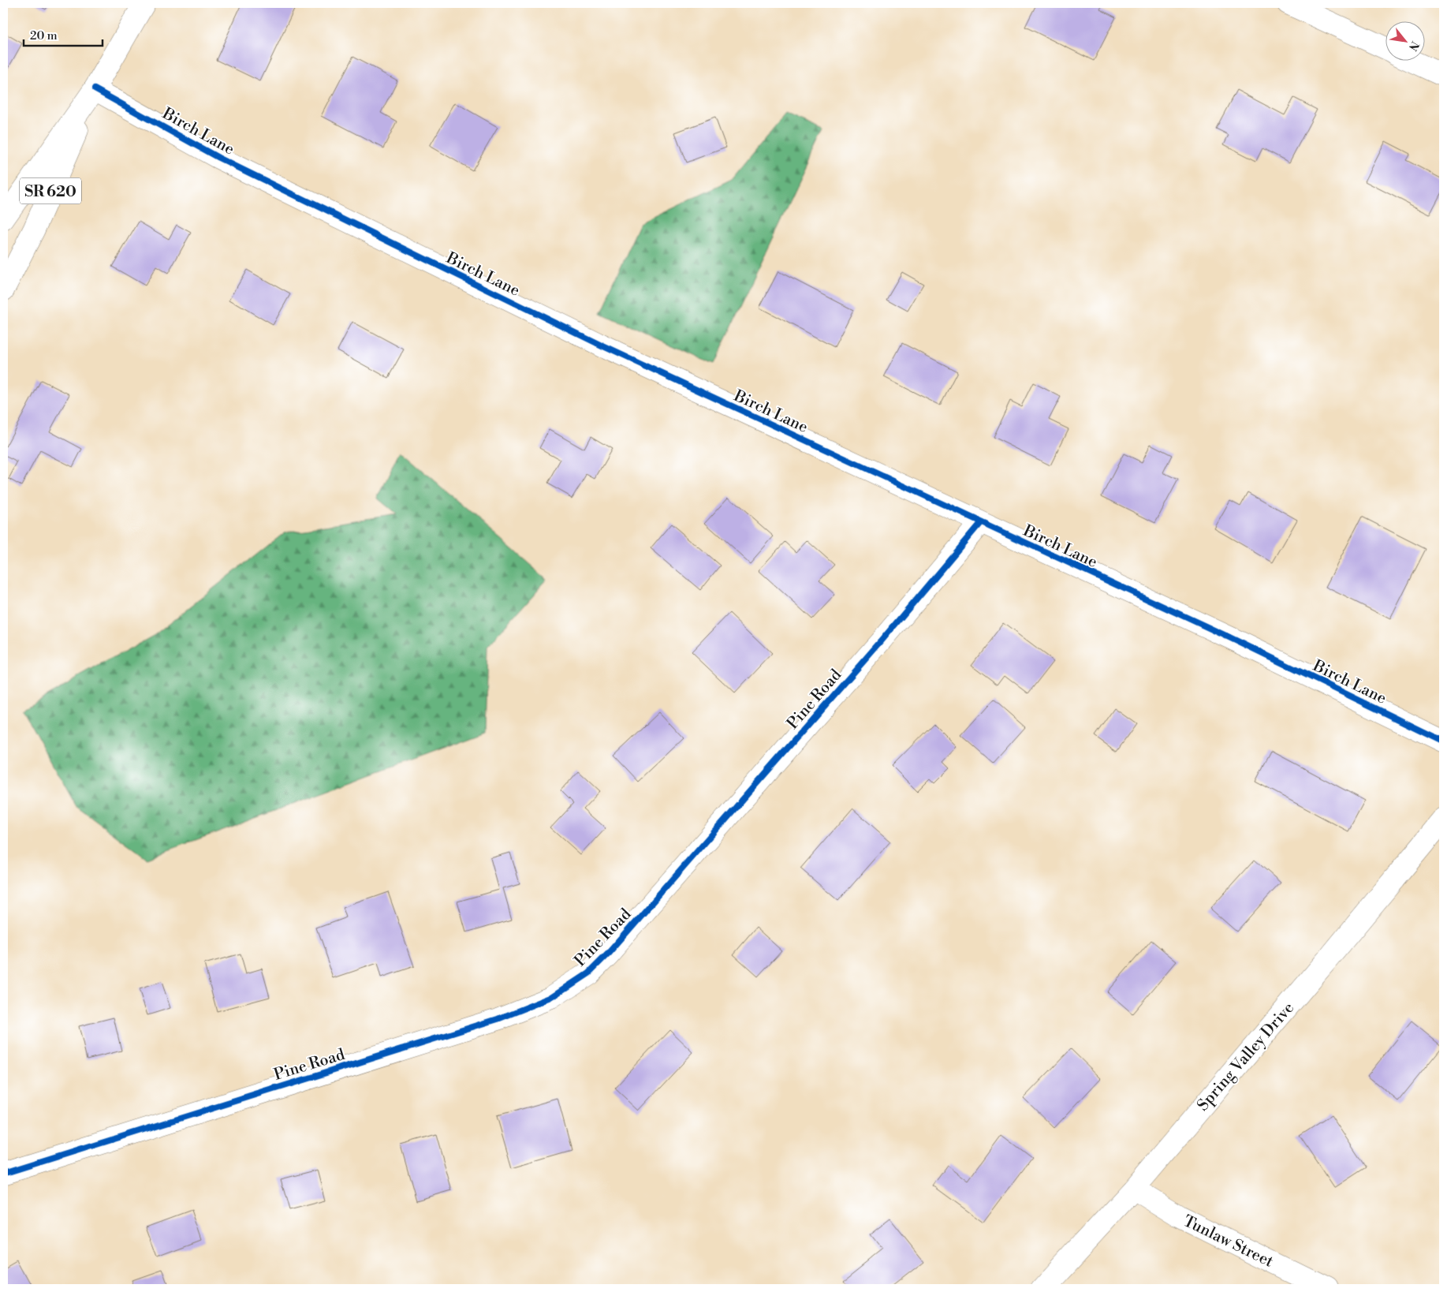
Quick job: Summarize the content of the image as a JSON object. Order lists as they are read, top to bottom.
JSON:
{
  "streets": {
    "street": [
      "Birch Lane",
      "SR 620",
      "Pine Road",
      "Spring Valley Drive",
      "Tunlaw Street"
    ]
  },
  "crossings": [
    ["Birch Lane", "SR 620"],
    ["Birch Lane", "Pine Road"],
    ["Spring Valley Drive", "Tunlaw Street"]
  ],
  "scale_bar": "20 m",
  "north": "bottom right"
}
